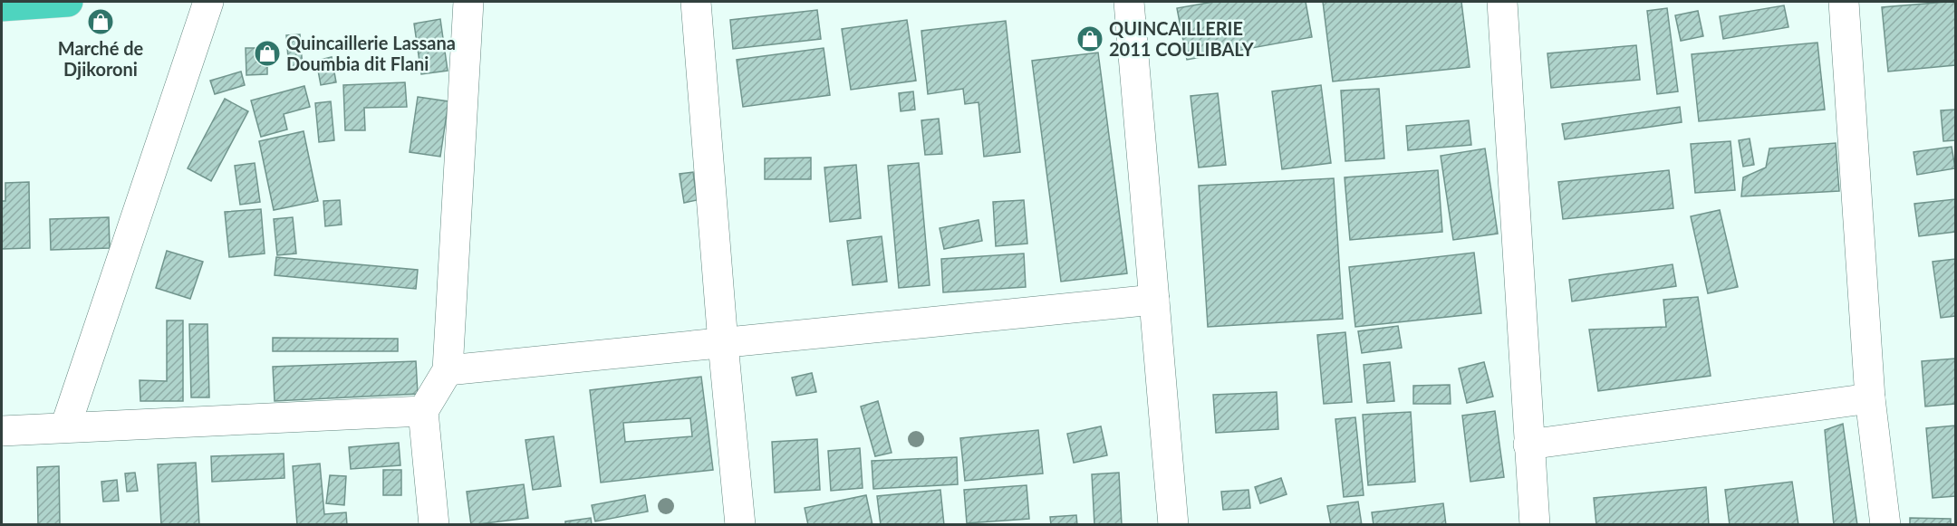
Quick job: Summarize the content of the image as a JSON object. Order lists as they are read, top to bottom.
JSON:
{
  "places": {
    "shop": ["Marché de Djikoroni", "QUINCAILLERIE 2011 COULIBALY", "Quincaillerie Lassana Doumbia dit Flani"]
  }
}
